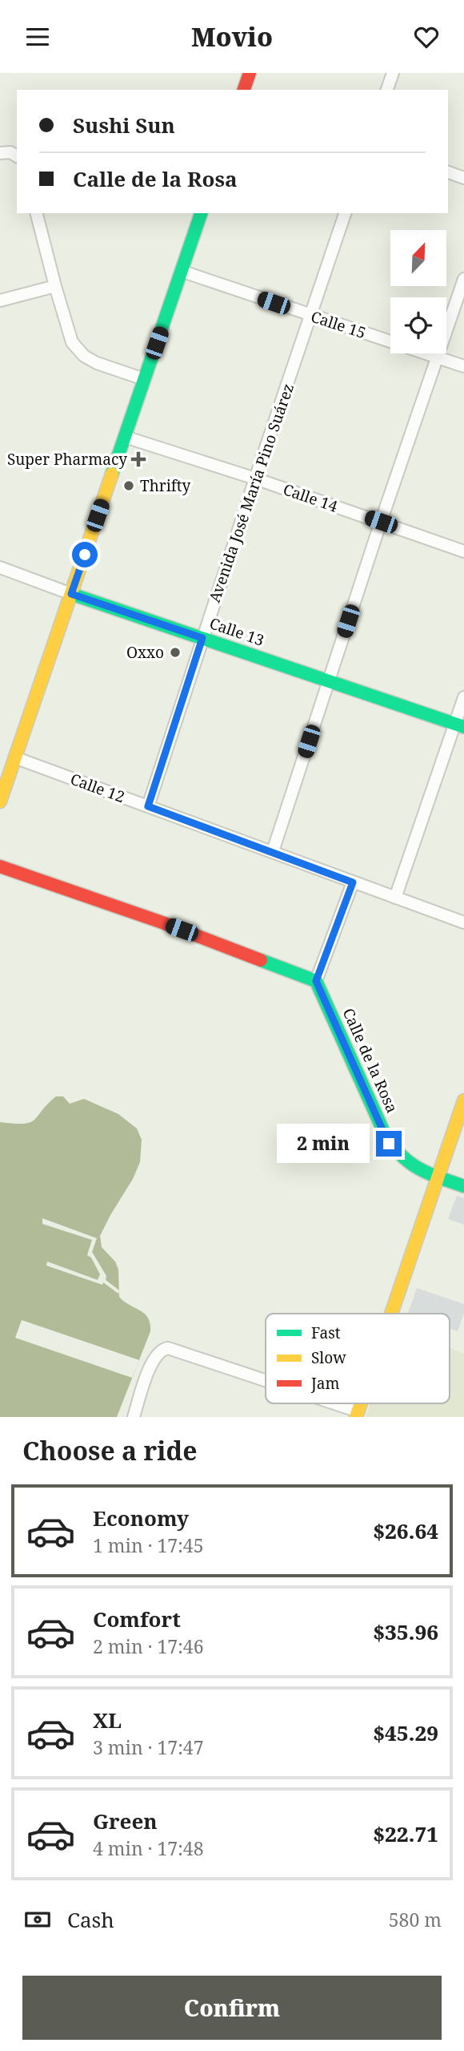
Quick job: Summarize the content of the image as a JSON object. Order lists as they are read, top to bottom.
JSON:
{
  "streets": {
    "street": [
      "Calle 15",
      "Avenida José María Pino Suárez",
      "Calle 14",
      "Calle 13",
      "Calle 12",
      "Calle de la Rosa"
    ]
  },
  "crossings": [
    ["Calle 15", "Avenida José María Pino Suárez"],
    ["Avenida José María Pino Suárez", "Calle 14"],
    ["Avenida José María Pino Suárez", "Calle 13"],
    ["Avenida José María Pino Suárez", "Calle 12"]
  ],
  "places": {
    "health": ["Super Pharmacy"],
    "other": ["Thrifty", "Oxxo"]
  },
  "legend": ["Fast", "Slow", "Jam"],
  "north": "top right",
  "page": {
    "header": "Movio",
    "banner": ["Sushi Sun", "Calle de la Rosa"],
    "bubble": "2 min",
    "heading": "Choose a ride",
    "list": [
      {
        "name": "Economy",
        "note": "1 min · 17:45",
        "value": "$26.64"
      },
      {
        "name": "Comfort",
        "note": "2 min · 17:46",
        "value": "$35.96"
      },
      {
        "name": "XL",
        "note": "3 min · 17:47",
        "value": "$45.29"
      },
      {
        "name": "Green",
        "note": "4 min · 17:48",
        "value": "$22.71"
      }
    ],
    "pay": ["Cash", "580 m"],
    "buttons": "Confirm"
  }
}
